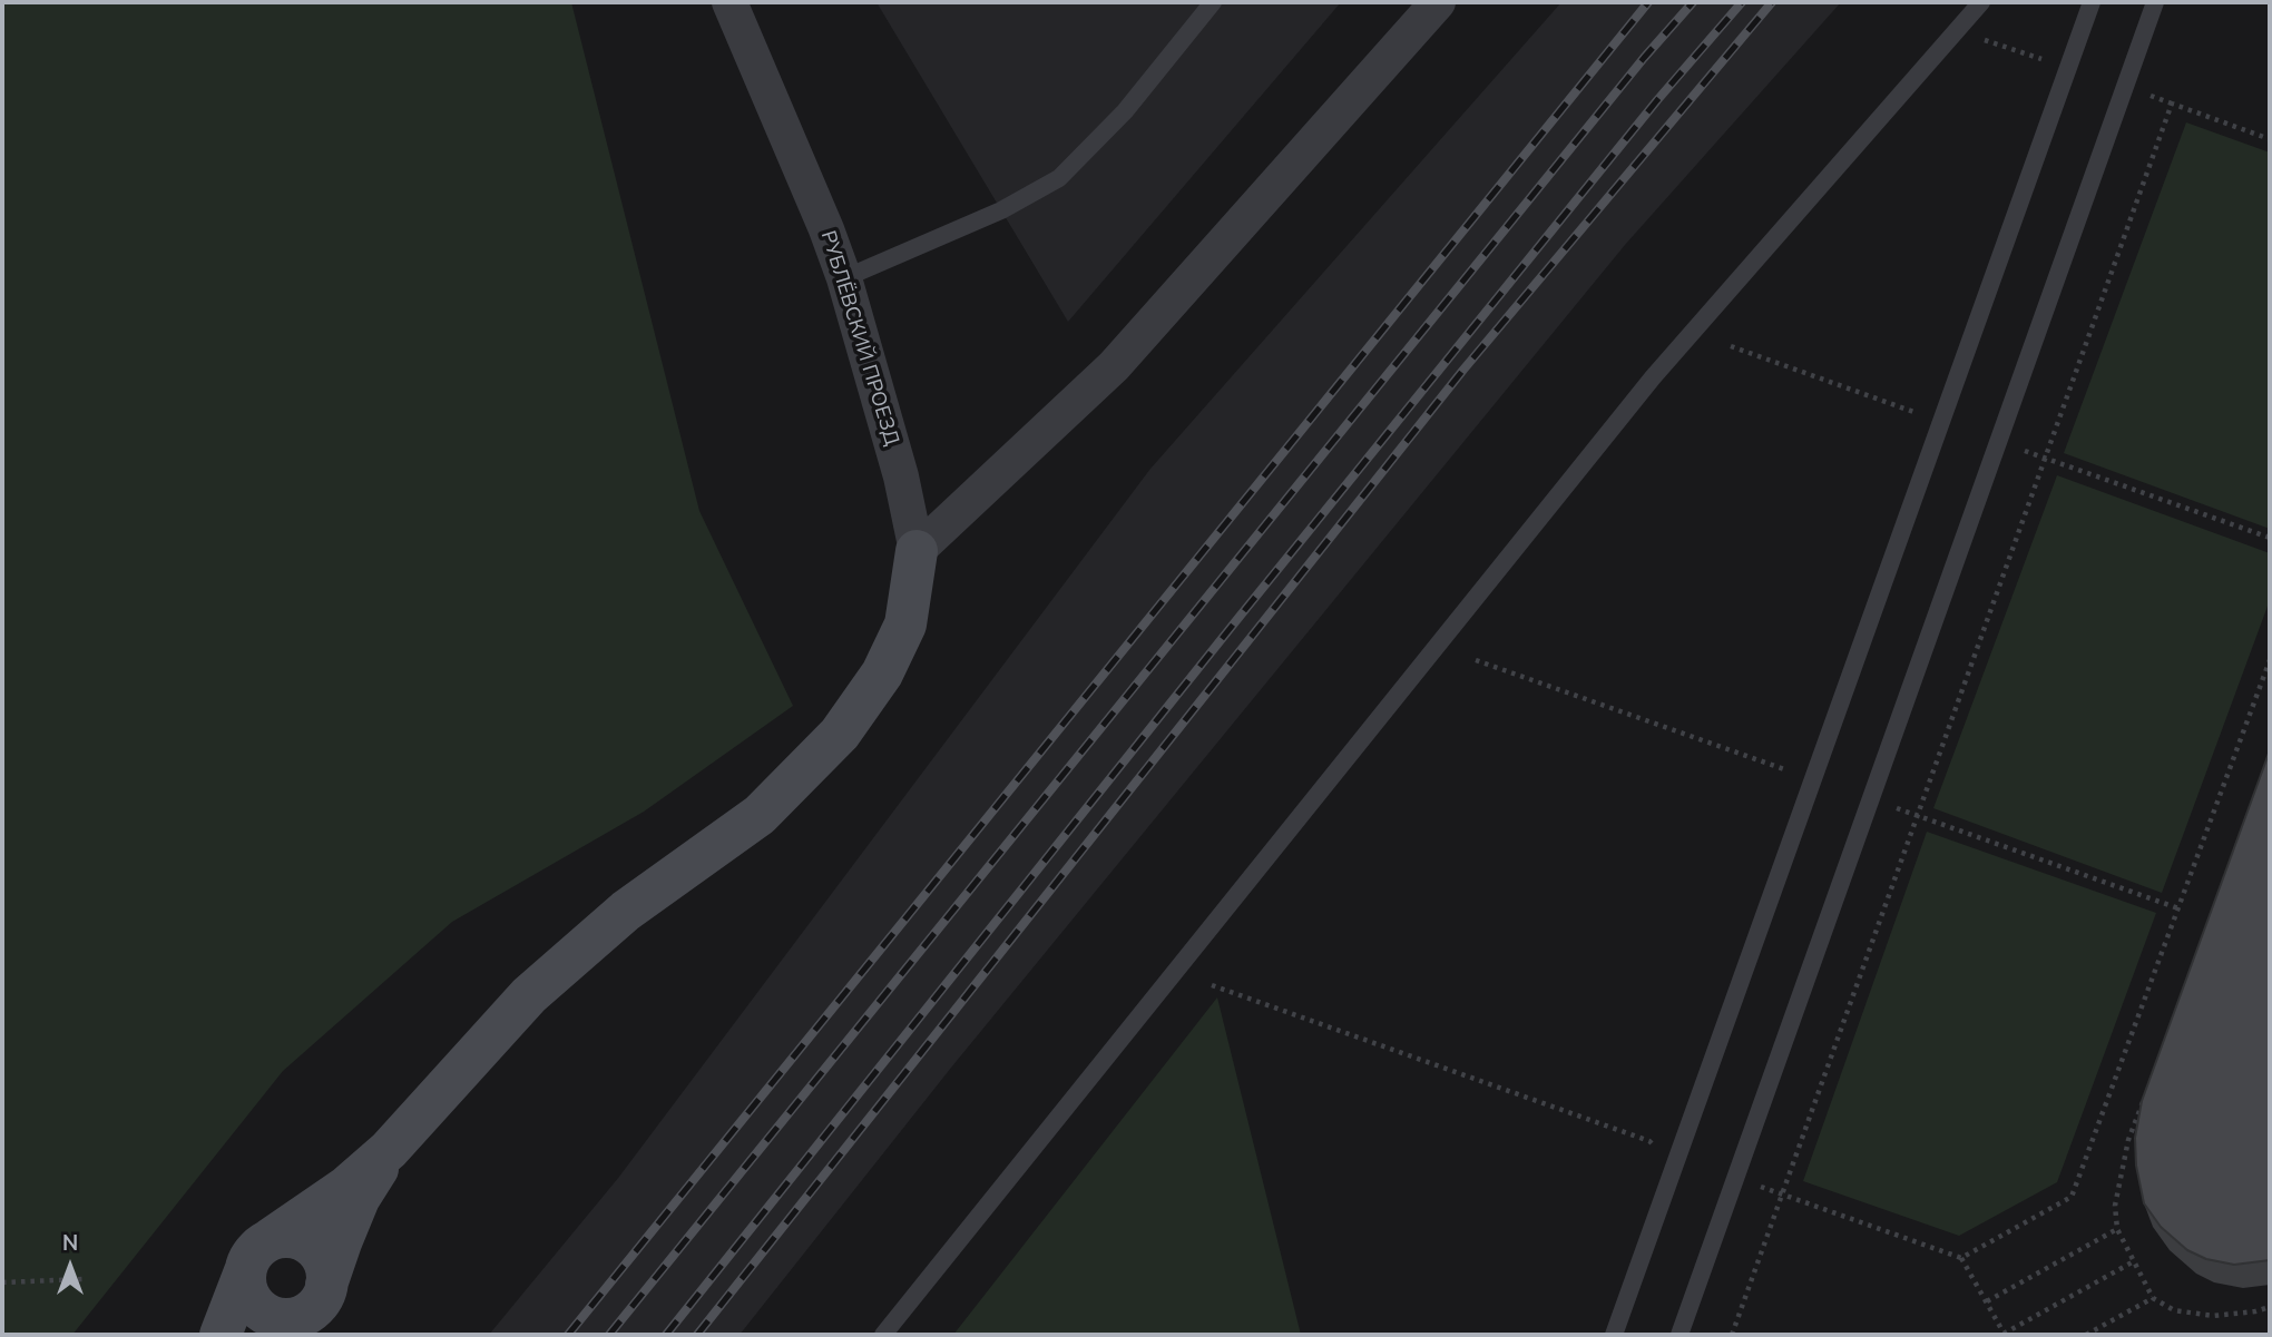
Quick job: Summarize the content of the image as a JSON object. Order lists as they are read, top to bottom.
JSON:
{
  "streets": {
    "street": ["РУБЛЁВСКИЙ ПРОЕЗД"]
  },
  "north": "top"
}
